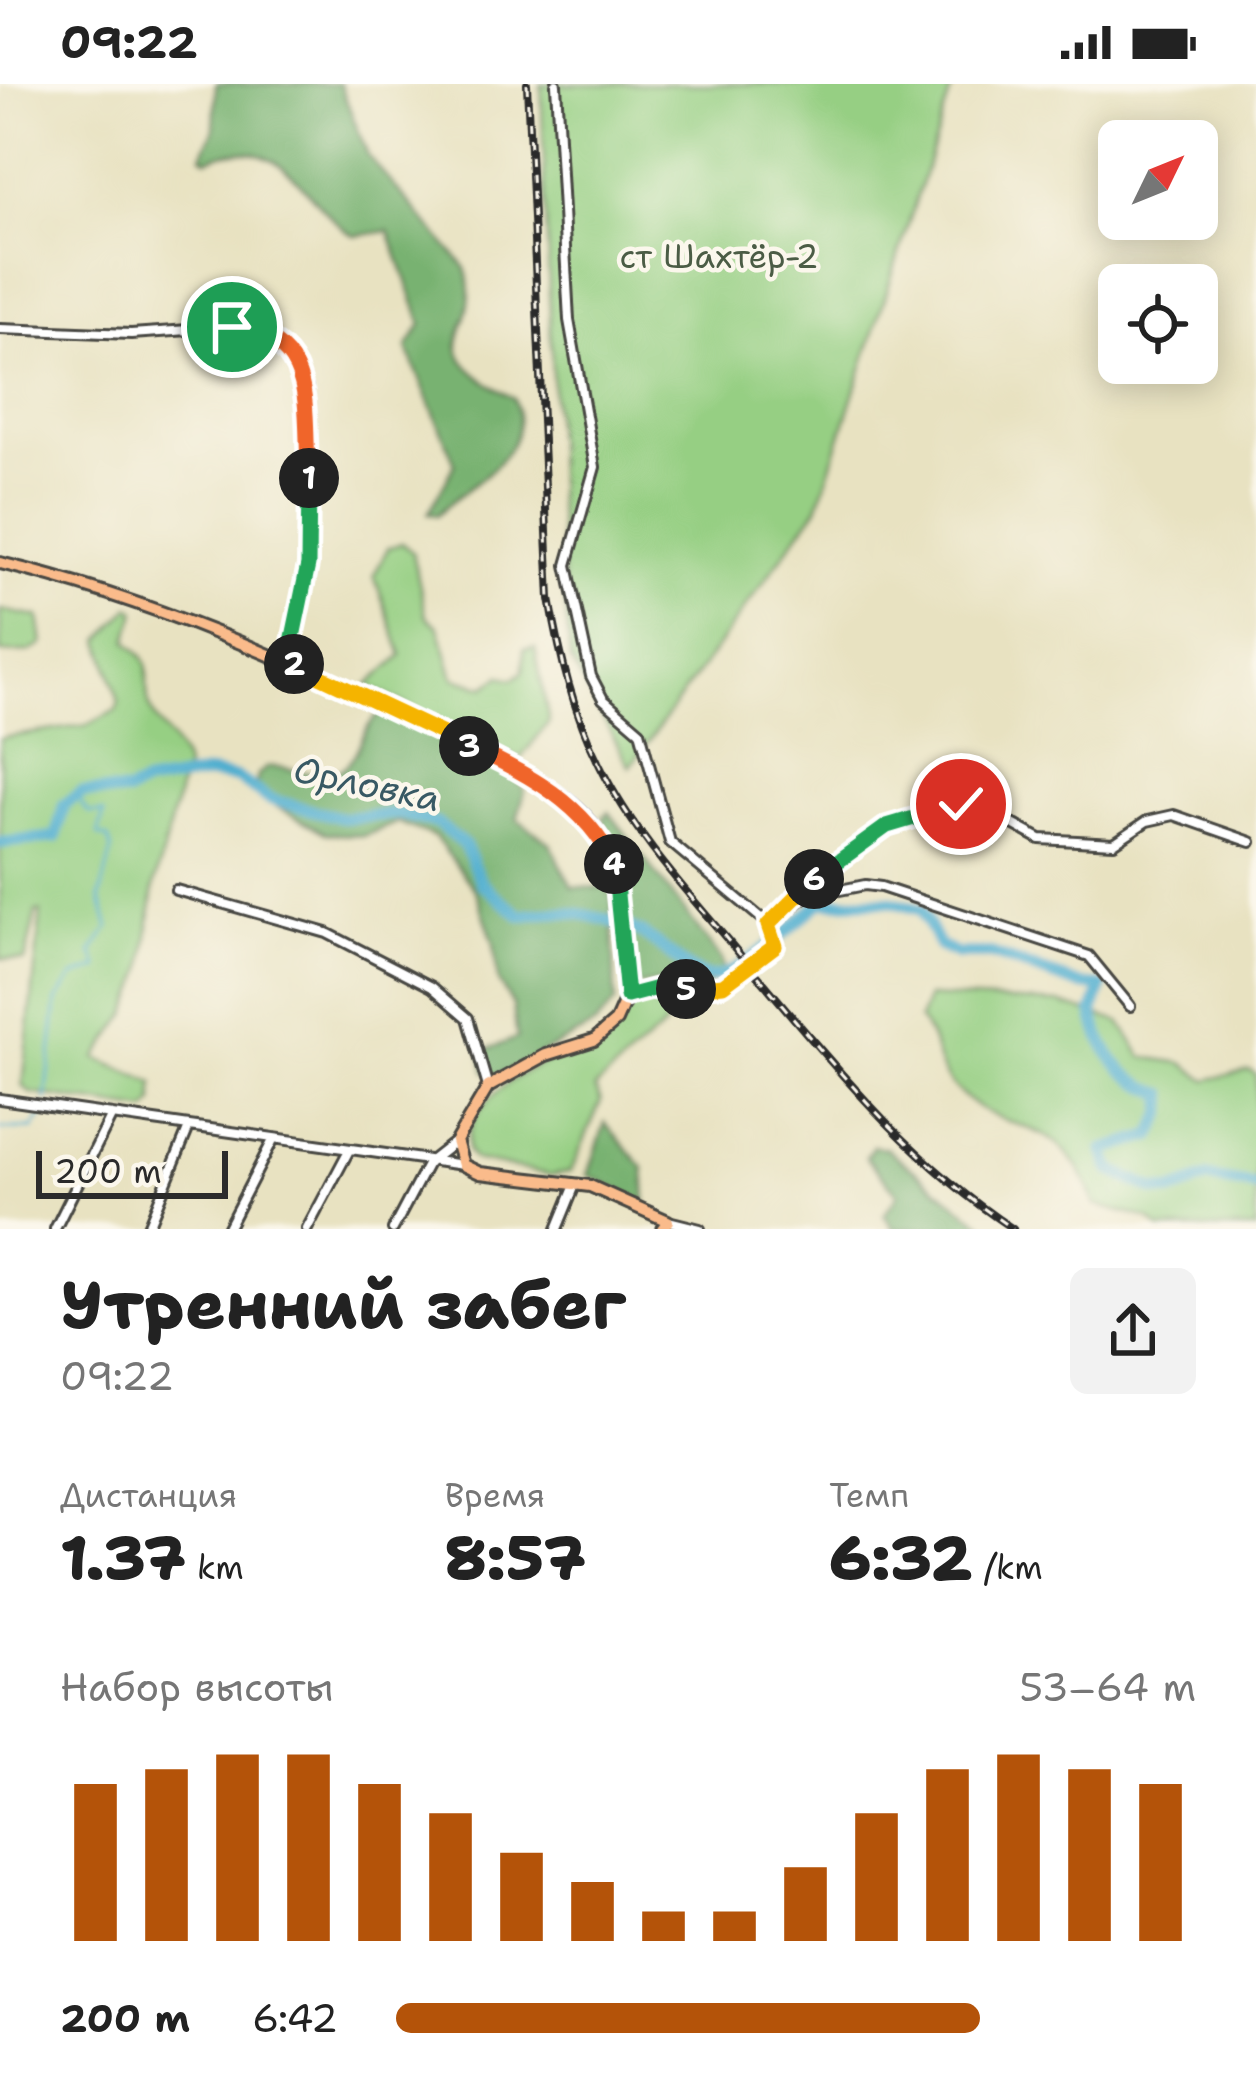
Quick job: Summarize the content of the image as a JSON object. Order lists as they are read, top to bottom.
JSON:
{
  "water": ["Орловка"],
  "parks": ["ст Шахтёр-2"],
  "scale_bar": "200 m",
  "north": "top right",
  "page": {
    "status": "09:22",
    "pins": [
      "1",
      "2",
      "3",
      "4",
      "6",
      "5"
    ],
    "scale": "200 m",
    "heading": ["Утренний забег", "09:22"],
    "stats": [
      ["Дистанция", "1.37 km"],
      ["Время", "8:57"],
      ["Темп", "6:32 /km"]
    ],
    "chart": ["Набор высоты", "53–64 m"],
    "list": [
      {
        "name": "200 m",
        "note": "6:42"
      }
    ]
  }
}
